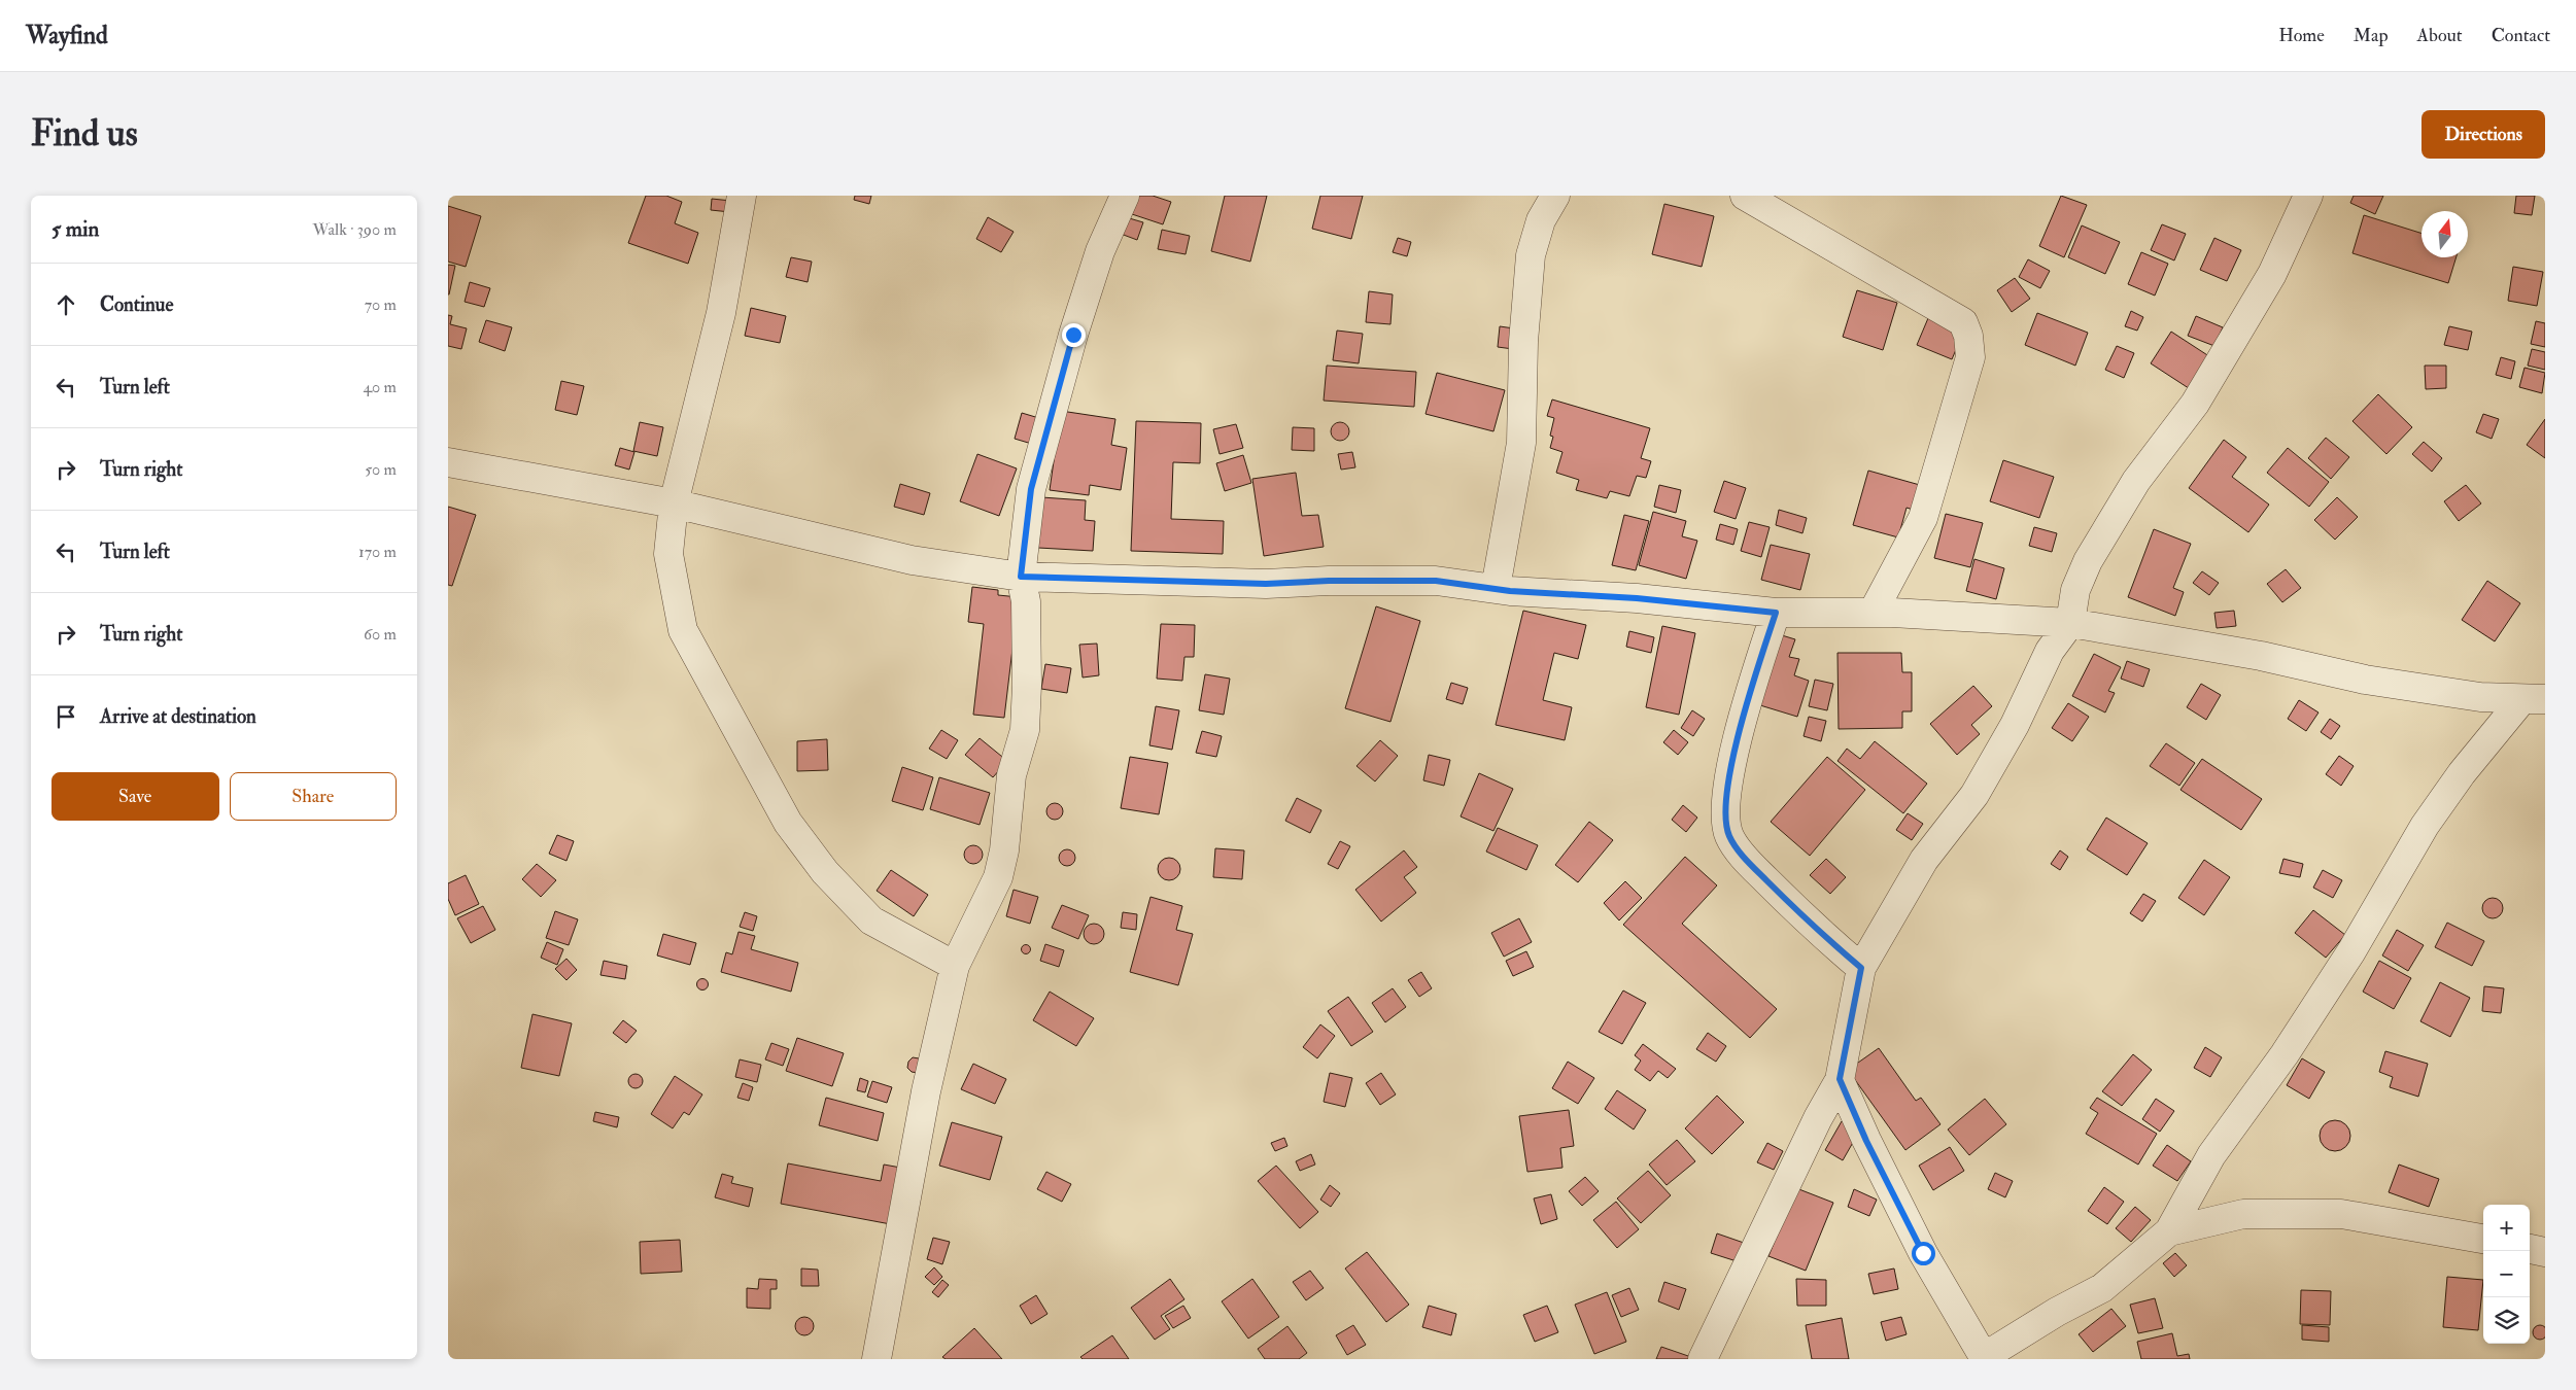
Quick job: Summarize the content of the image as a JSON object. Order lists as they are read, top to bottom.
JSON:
{
  "north": "top",
  "page": {
    "header": "Wayfind",
    "nav": [
      "Home",
      "Map",
      "About",
      "Contact"
    ],
    "buttons": [
      "Directions",
      ["Save", "Share"]
    ],
    "title": "Find us",
    "heading": ["5 min", "Walk · 390 m"],
    "list": [
      ["Continue", "70 m"],
      ["Turn left", "40 m"],
      ["Turn right", "50 m"],
      ["Turn left", "170 m"],
      ["Turn right", "60 m"],
      "Arrive at destination"
    ],
    "map_buttons": ["+", "−"]
  }
}
